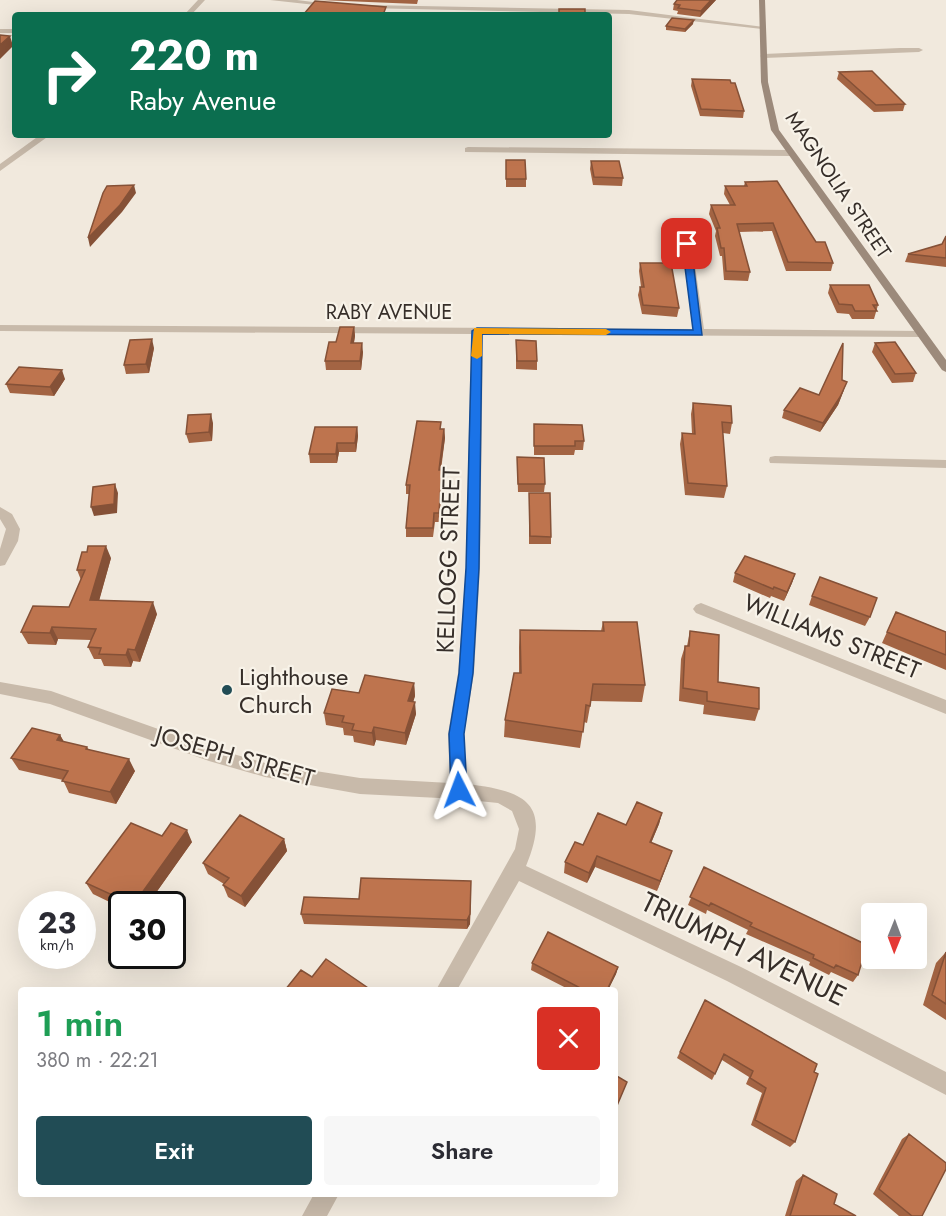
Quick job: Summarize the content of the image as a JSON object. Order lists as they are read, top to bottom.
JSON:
{
  "streets": {
    "street": [
      "MAGNOLIA STREET",
      "RABY AVENUE",
      "KELLOGG STREET",
      "WILLIAMS STREET",
      "JOSEPH STREET",
      "TRIUMPH AVENUE"
    ]
  },
  "crossings": [
    ["MAGNOLIA STREET", "RABY AVENUE"],
    ["RABY AVENUE", "KELLOGG STREET"],
    ["KELLOGG STREET", "JOSEPH STREET"],
    ["JOSEPH STREET", "TRIUMPH AVENUE"]
  ],
  "places": ["Lighthouse Church"],
  "north": "bottom",
  "page": {
    "turn": ["220 m", "Raby Avenue"],
    "speed": "23 km/h",
    "limit": "30",
    "heading": ["1 min", "380 m · 22:21"],
    "buttons": ["Exit", "Share"]
  }
}
